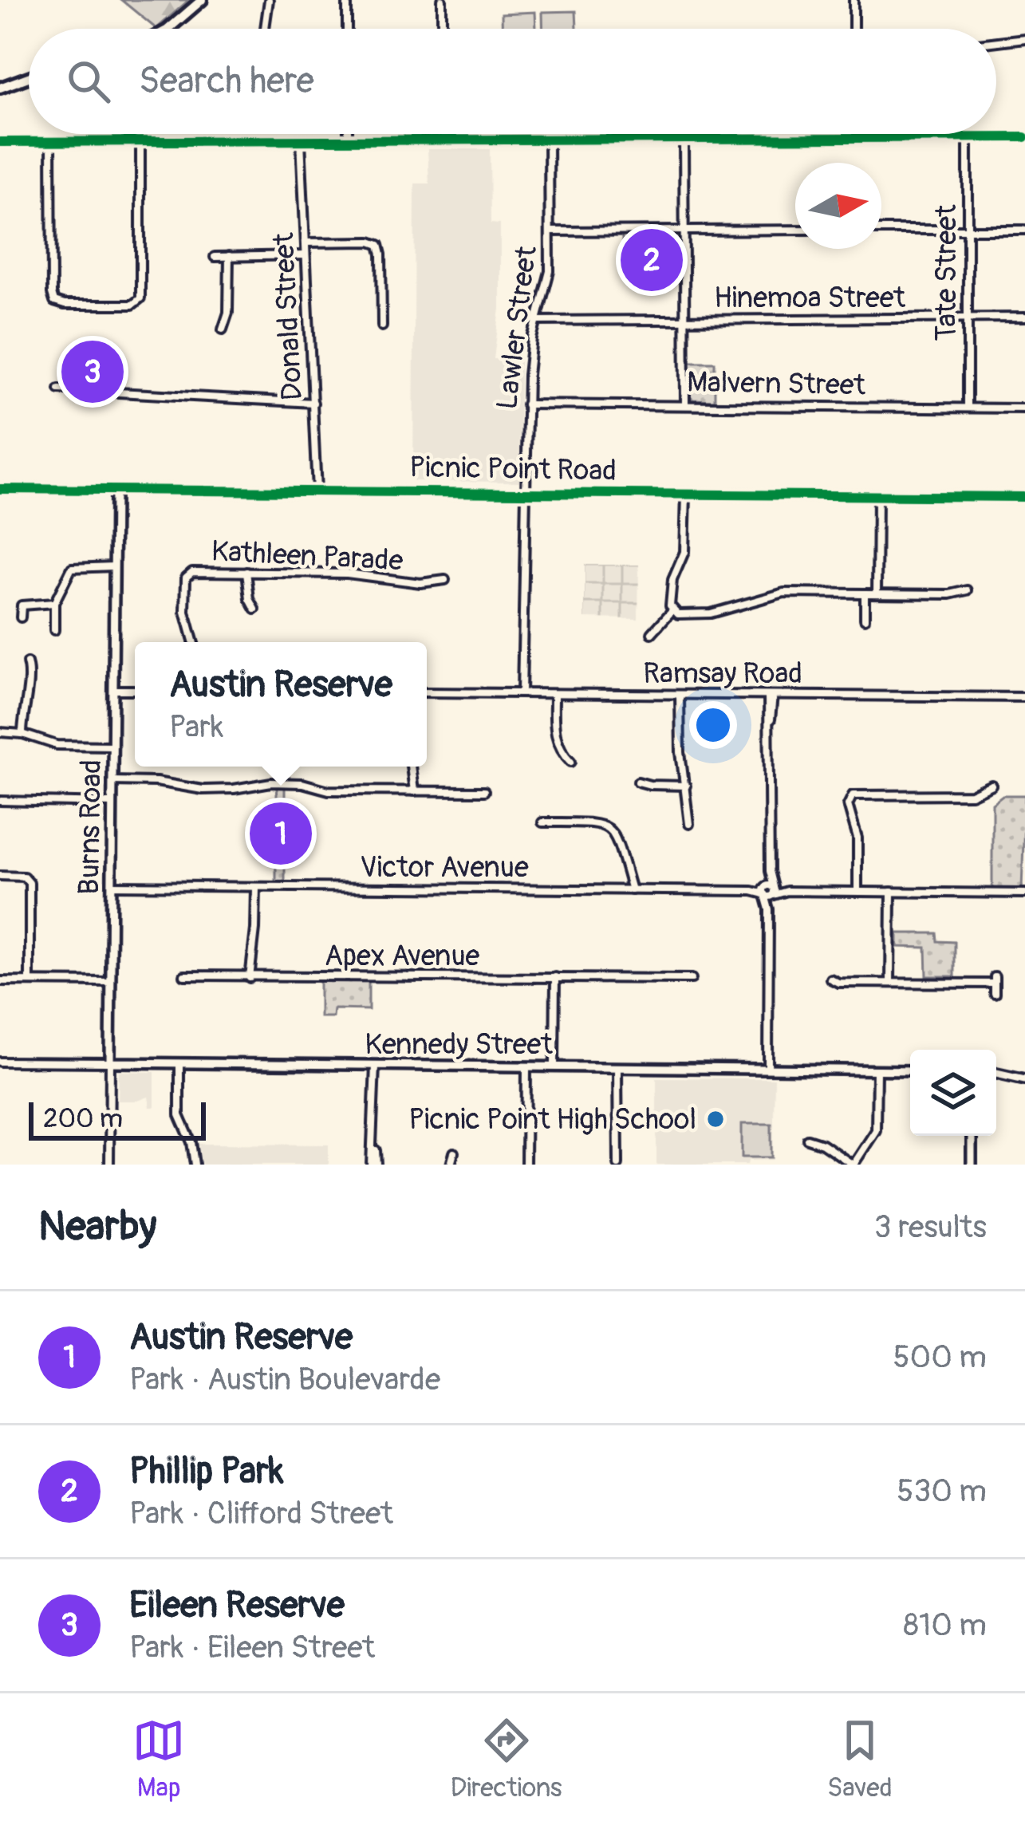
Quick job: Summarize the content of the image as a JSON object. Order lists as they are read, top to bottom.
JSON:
{
  "streets": {
    "street": [
      "Tate Street",
      "Hinemoa Street",
      "Donald Street",
      "Lawler Street",
      "Malvern Street",
      "Picnic Point Road",
      "Kathleen Parade",
      "Ramsay Road",
      "Burns Road",
      "Victor Avenue",
      "Apex Avenue",
      "Kennedy Street"
    ]
  },
  "crossings": [
    ["Tate Street", "Hinemoa Street"],
    ["Tate Street", "Malvern Street"],
    ["Hinemoa Street", "Lawler Street"],
    ["Donald Street", "Picnic Point Road"],
    ["Lawler Street", "Malvern Street"],
    ["Lawler Street", "Picnic Point Road"],
    ["Lawler Street", "Ramsay Road"],
    ["Picnic Point Road", "Burns Road"],
    ["Burns Road", "Victor Avenue"],
    ["Burns Road", "Kennedy Street"]
  ],
  "places": ["Picnic Point High School"],
  "scale_bar": "200 m",
  "north": "right",
  "page": {
    "search": "Search here",
    "pins": ["2", "3", "1"],
    "popup": ["Austin Reserve", "Park"],
    "scale": "200 m",
    "heading": ["Nearby", "3 results"],
    "list": [
      {
        "mark": "1",
        "name": "Austin Reserve",
        "note": "Park · Austin Boulevarde",
        "value": "500 m"
      },
      {
        "mark": "2",
        "name": "Phillip Park",
        "note": "Park · Clifford Street",
        "value": "530 m"
      },
      {
        "mark": "3",
        "name": "Eileen Reserve",
        "note": "Park · Eileen Street",
        "value": "810 m"
      }
    ],
    "nav": ["Map", "Directions", "Saved"]
  }
}
